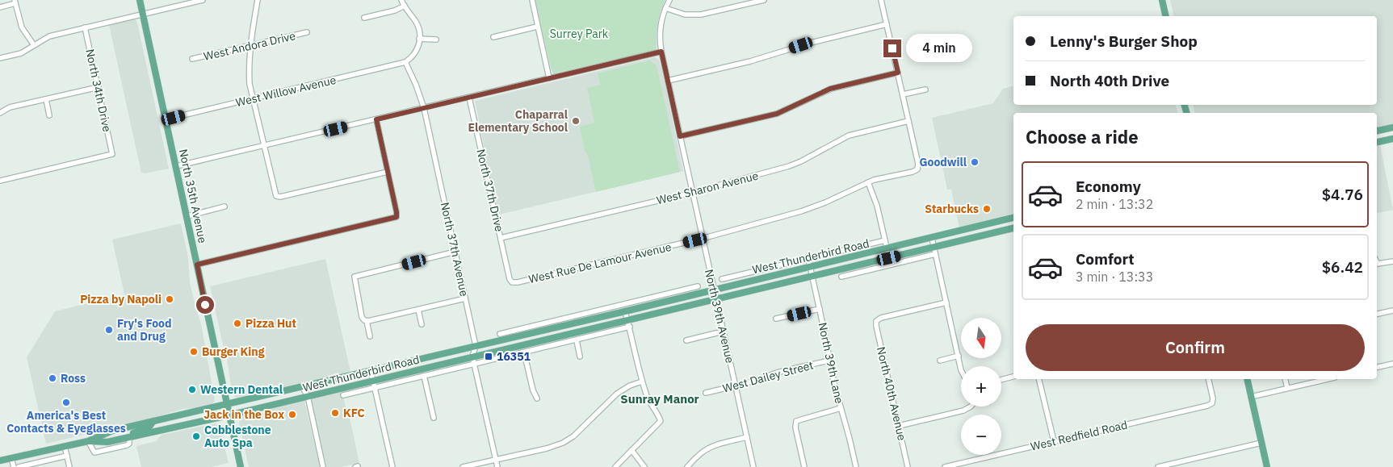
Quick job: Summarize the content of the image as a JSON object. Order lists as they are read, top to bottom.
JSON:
{
  "streets": {
    "main road": ["North 35th Avenue", "West Thunderbird Road"],
    "street": [
      "West Andora Drive",
      "North 34th Drive",
      "West Willow Avenue",
      "West Sharon Avenue",
      "North 37th Drive",
      "North 37th Avenue",
      "West Rue De Lamour Avenue",
      "North 39th Avenue",
      "North 39th Lane",
      "West Dailey Street",
      "North 40th Avenue",
      "West Redfield Road"
    ]
  },
  "crossings": [
    ["West Willow Avenue", "North 35th Avenue"],
    ["West Willow Avenue", "North 37th Avenue"],
    ["West Sharon Avenue", "North 37th Drive"],
    ["West Sharon Avenue", "West Rue De Lamour Avenue"],
    ["West Sharon Avenue", "North 39th Avenue"],
    ["North 37th Drive", "West Rue De Lamour Avenue"],
    ["North 35th Avenue", "West Thunderbird Road"],
    ["North 37th Avenue", "West Thunderbird Road"],
    ["West Thunderbird Road", "North 39th Avenue"],
    ["West Thunderbird Road", "North 39th Lane"],
    ["West Rue De Lamour Avenue", "North 39th Avenue"],
    ["North 39th Avenue", "West Dailey Street"],
    ["North 39th Lane", "West Dailey Street"]
  ],
  "districts": ["Sunray Manor"],
  "parks": ["Surrey Park"],
  "places": {
    "other": [
      "Chaparral Elementary School",
      "Goodwill",
      "Starbucks",
      "Pizza by Napoli",
      "Pizza Hut",
      "Fry's Food and Drug",
      "Burger King",
      "Ross",
      "Western Dental",
      "America's Best Contacts & Eyeglasses",
      "KFC",
      "Jack in the Box",
      "Cobblestone Auto Spa"
    ],
    "transit": ["16351"]
  },
  "north": "bottom",
  "page": {
    "banner": ["Lenny's Burger Shop", "North 40th Drive"],
    "bubble": "4 min",
    "heading": "Choose a ride",
    "list": [
      {
        "name": "Economy",
        "note": "2 min · 13:32",
        "value": "$4.76"
      },
      {
        "name": "Comfort",
        "note": "3 min · 13:33",
        "value": "$6.42"
      }
    ],
    "buttons": "Confirm",
    "map_buttons": ["+", "−"]
  }
}
